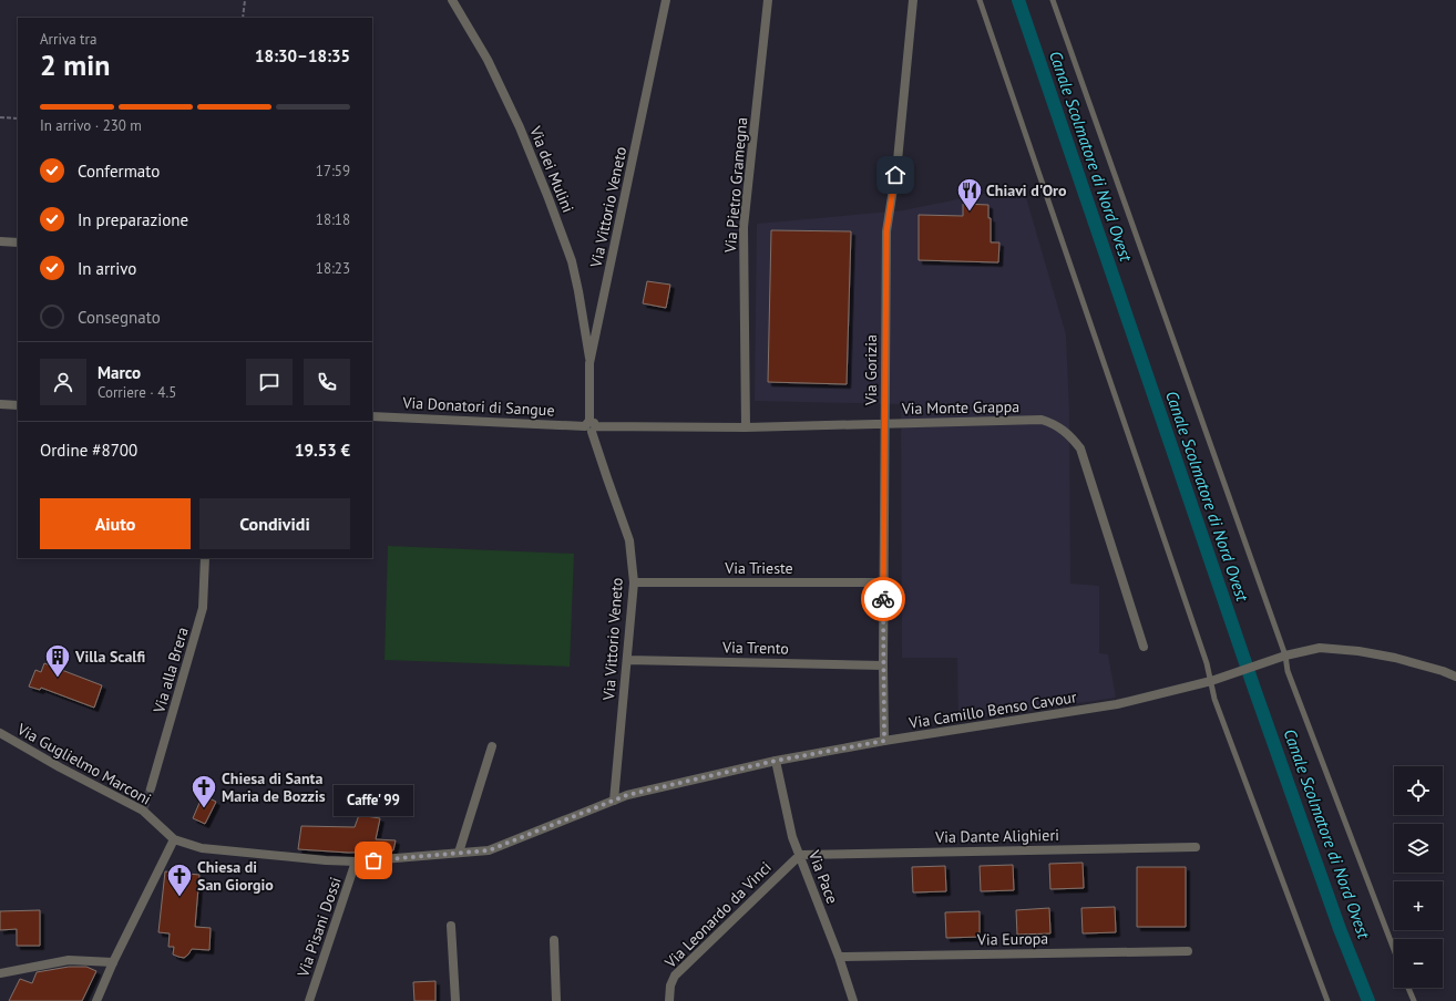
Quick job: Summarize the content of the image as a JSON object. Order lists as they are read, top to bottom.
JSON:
{
  "streets": {
    "street": [
      "Via dei Mulini",
      "Via Pietro Gramegna",
      "Via Vittorio Veneto",
      "Via Gorizia",
      "Via Donatori di Sangue",
      "Via Monte Grappa",
      "Via Trieste",
      "Via Trento",
      "Via alla Brera",
      "Via Camillo Benso Cavour",
      "Via Guglielmo Marconi",
      "Via Dante Alighieri",
      "Via Pace",
      "Via Leonardo da Vinci",
      "Via Pisani Dossi",
      "Via Europa"
    ]
  },
  "crossings": [
    ["Via dei Mulini", "Via Vittorio Veneto"],
    ["Via Pietro Gramegna", "Via Monte Grappa"],
    ["Via Vittorio Veneto", "Via Donatori di Sangue"],
    ["Via Vittorio Veneto", "Via Monte Grappa"],
    ["Via Vittorio Veneto", "Via Trieste"],
    ["Via Vittorio Veneto", "Via Trento"],
    ["Via Vittorio Veneto", "Via Camillo Benso Cavour"],
    ["Via Gorizia", "Via Monte Grappa"],
    ["Via Gorizia", "Via Trieste"],
    ["Via Gorizia", "Via Trento"],
    ["Via Gorizia", "Via Camillo Benso Cavour"],
    ["Via Donatori di Sangue", "Via Monte Grappa"],
    ["Via Camillo Benso Cavour", "Via Guglielmo Marconi"],
    ["Via Camillo Benso Cavour", "Via Pace"],
    ["Via Camillo Benso Cavour", "Via Pisani Dossi"],
    ["Via Dante Alighieri", "Via Pace"],
    ["Via Dante Alighieri", "Via Leonardo da Vinci"],
    ["Via Pace", "Via Leonardo da Vinci"],
    ["Via Pace", "Via Europa"]
  ],
  "water": ["Canale Scolmatore di Nord Ovest"],
  "places": {
    "restaurant": ["Chiavi d'Oro"],
    "building": ["Villa Scalfi"],
    "church": ["Chiesa di Santa Maria de Bozzis", "Chiesa di San Giorgio"],
    "other": ["Caffe' 99"]
  },
  "page": {
    "heading": ["2 min", "Arriva tra", "18:30–18:35"],
    "panel": [
      "Marco",
      "Corriere · 4.5",
      "Ordine #8700",
      "19.53 €"
    ],
    "bar": "In arrivo · 230 m",
    "list": [
      ["Confermato", "17:59"],
      ["In preparazione", "18:18"],
      ["In arrivo", "18:23"],
      "Consegnato"
    ],
    "buttons": ["Aiuto", "Condividi"],
    "map_buttons": ["+", "−"],
    "bubble": "Caffe' 99"
  }
}
